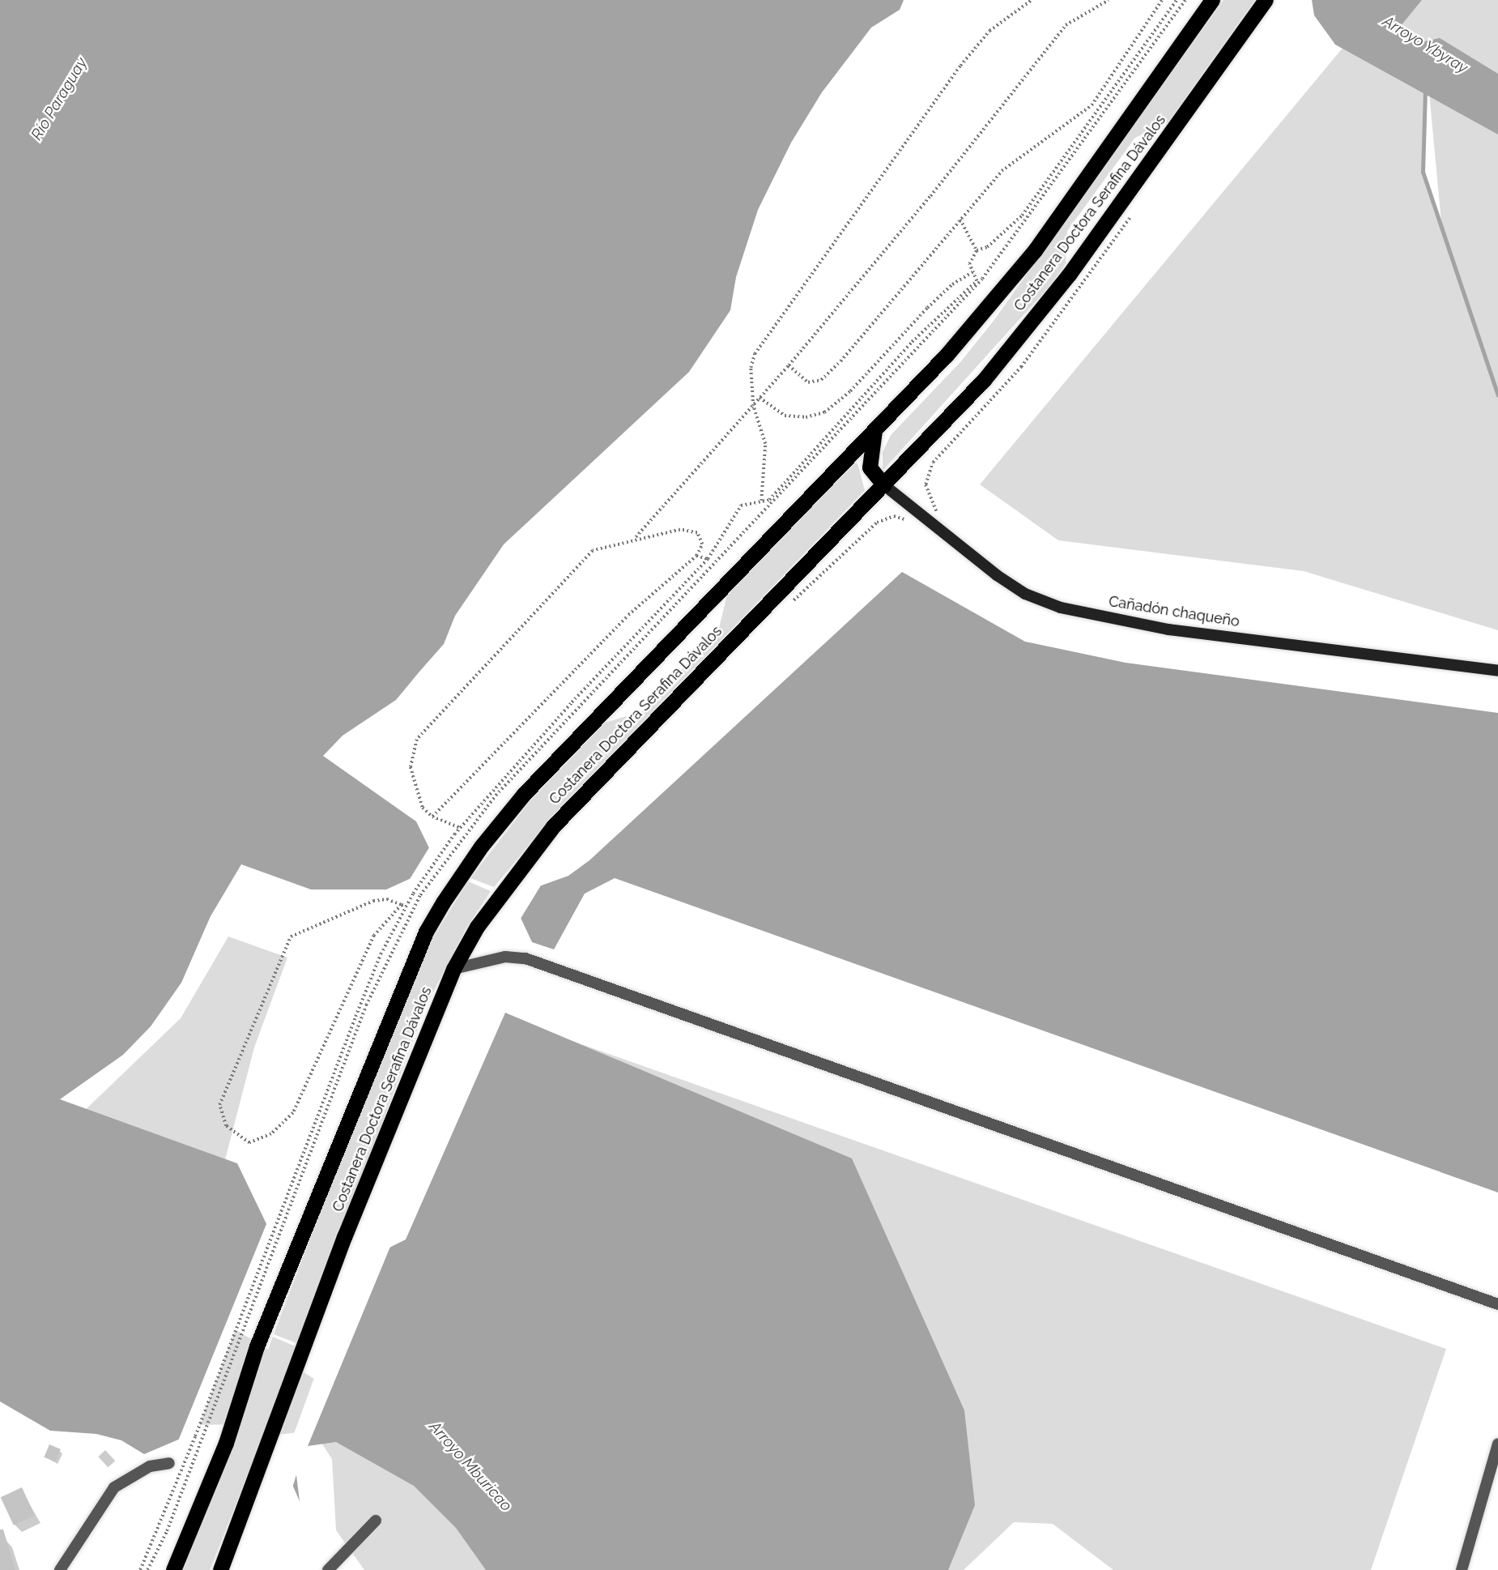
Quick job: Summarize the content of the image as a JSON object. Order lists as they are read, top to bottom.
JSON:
{
  "streets": {
    "highway": ["Costanera Doctora Serafina Dávalos"],
    "main road": ["Cañadón chaqueño"]
  },
  "crossings": [
    ["Costanera Doctora Serafina Dávalos", "Cañadón chaqueño"]
  ],
  "water": ["Arroyo Ybyray", "Río Paraguay", "Arroyo Mburicao"]
}
